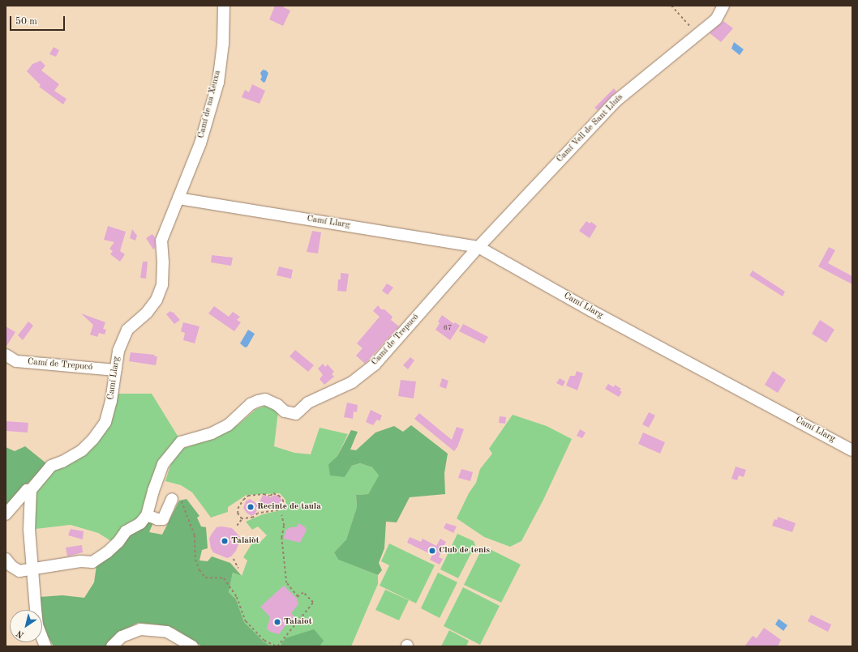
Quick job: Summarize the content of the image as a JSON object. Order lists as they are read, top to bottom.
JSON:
{
  "streets": {
    "street": [
      "Camí de na Xenxa",
      "Camí Vell de Sant Lluís",
      "Camí Llarg",
      "Camí de Trepucó"
    ]
  },
  "crossings": [
    ["Camí de na Xenxa", "Camí Llarg"],
    ["Camí Vell de Sant Lluís", "Camí Llarg"],
    ["Camí Vell de Sant Lluís", "Camí de Trepucó"],
    ["Camí Llarg", "Camí de Trepucó"]
  ],
  "places": [
    "Recinte de taula",
    "Talaiòt",
    "Club de tenis",
    "Talaiot"
  ],
  "house_numbers": ["67"],
  "scale_bar": "50 m",
  "north": "bottom left"
}
